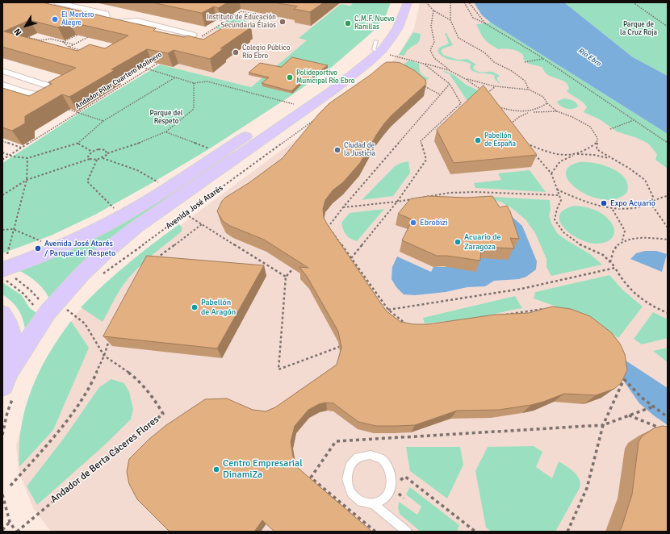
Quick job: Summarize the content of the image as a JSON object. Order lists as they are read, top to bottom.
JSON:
{
  "streets": {
    "main road": ["Avenida José Atarés"],
    "path": ["Andador Pilar Cuartero Molinero", "Andador de Berta Cáceres Flores"]
  },
  "crossings": [
    ["Avenida José Atarés", "Andador de Berta Cáceres Flores"]
  ],
  "water": ["Río Ebro"],
  "parks": ["Parque de la Cruz Roja", "Parque del Respeto"],
  "places": [
    "El Mortero Alegre",
    "Instituto de Educación Secundaria Élaios",
    "C.M.F. Nuevo Ranillas",
    "Colegio Público Río Ebro",
    "Polideportivo Municipal Río Ebro",
    "Pabellón de España",
    "Ciudad de la Justicia",
    "Expo Acuario",
    "Ebrobizi",
    "Acuario de Zaragoza",
    "Avenida José Atarés / Parque del Respeto",
    "Pabellón de Aragón",
    "Centro Empresarial DinamiZa"
  ],
  "north": "bottom left"
}
